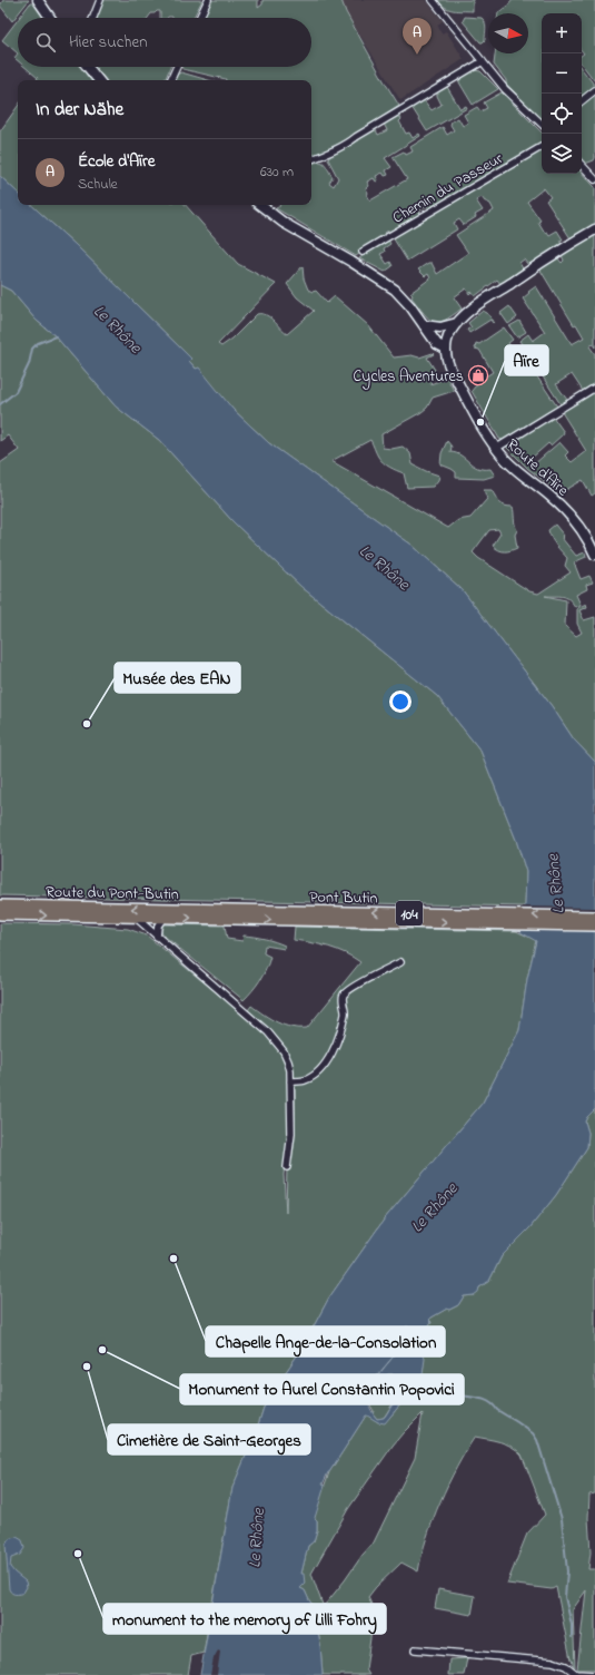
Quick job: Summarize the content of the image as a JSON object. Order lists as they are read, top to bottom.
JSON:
{
  "streets": {
    "main road": ["Route du Pont-Butin", "Pont Butin", "104"],
    "street": ["Chemin du Passeur", "Route d'Aïre"]
  },
  "crossings": [
    ["Route du Pont-Butin", "Pont Butin"]
  ],
  "water": ["Le Rhône"],
  "places": {
    "shop": ["Cycles Aventures"],
    "other": [
      "Aïre",
      "Musée des EAN",
      "Chapelle Ange-de-la-Consolation",
      "Monument to Aurel Constantin Popovici",
      "Cimetière de Saint-Georges",
      "monument to the memory of Lilli Fohry"
    ]
  },
  "north": "right",
  "page": {
    "map_buttons": ["+", "−"],
    "pins": "A",
    "search": "Hier suchen",
    "heading": "In der Nähe",
    "list": [
      {
        "mark": "A",
        "name": "École d'Aïre",
        "note": "Schule",
        "value": "630 m"
      }
    ]
  }
}
